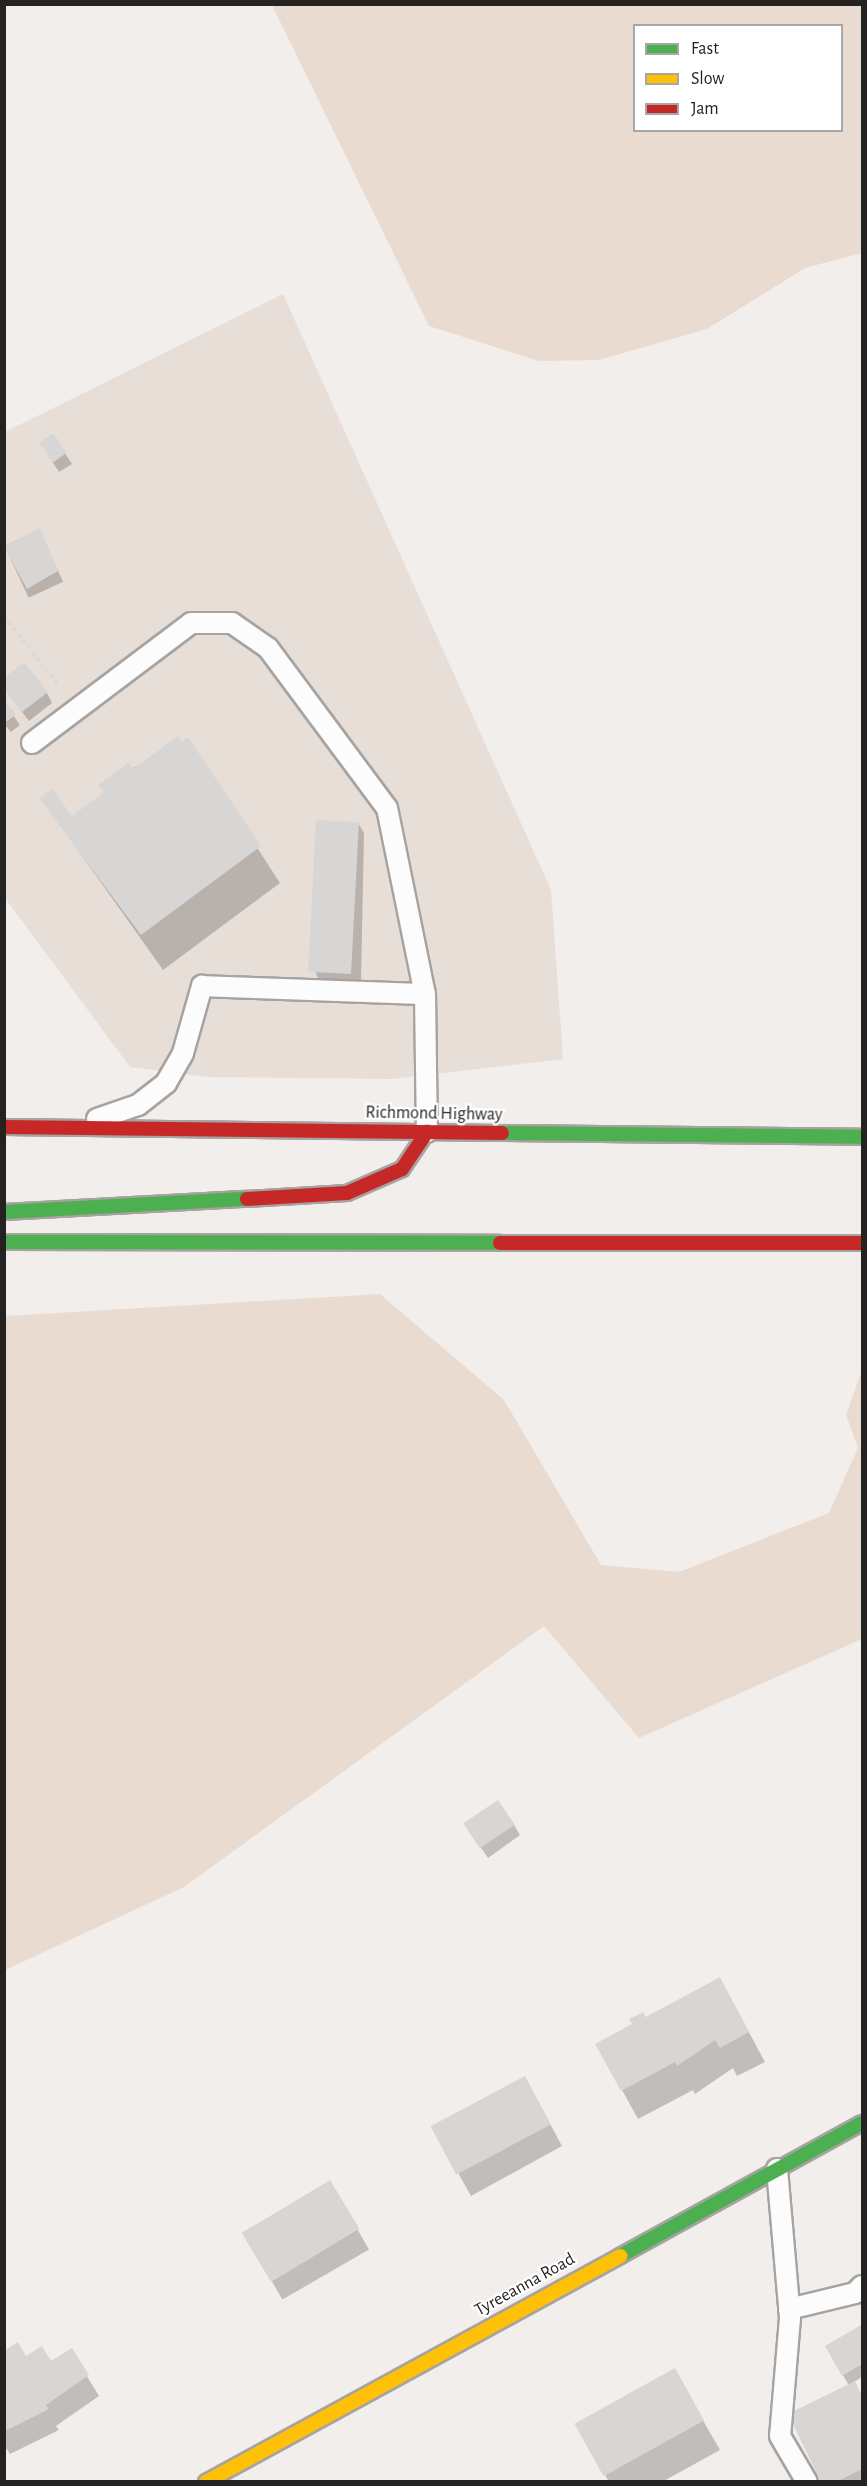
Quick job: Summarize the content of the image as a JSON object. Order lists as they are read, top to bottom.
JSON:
{
  "streets": {
    "main road": ["Richmond Highway", "Tyreeanna Road"]
  },
  "legend": ["Fast", "Slow", "Jam"]
}
